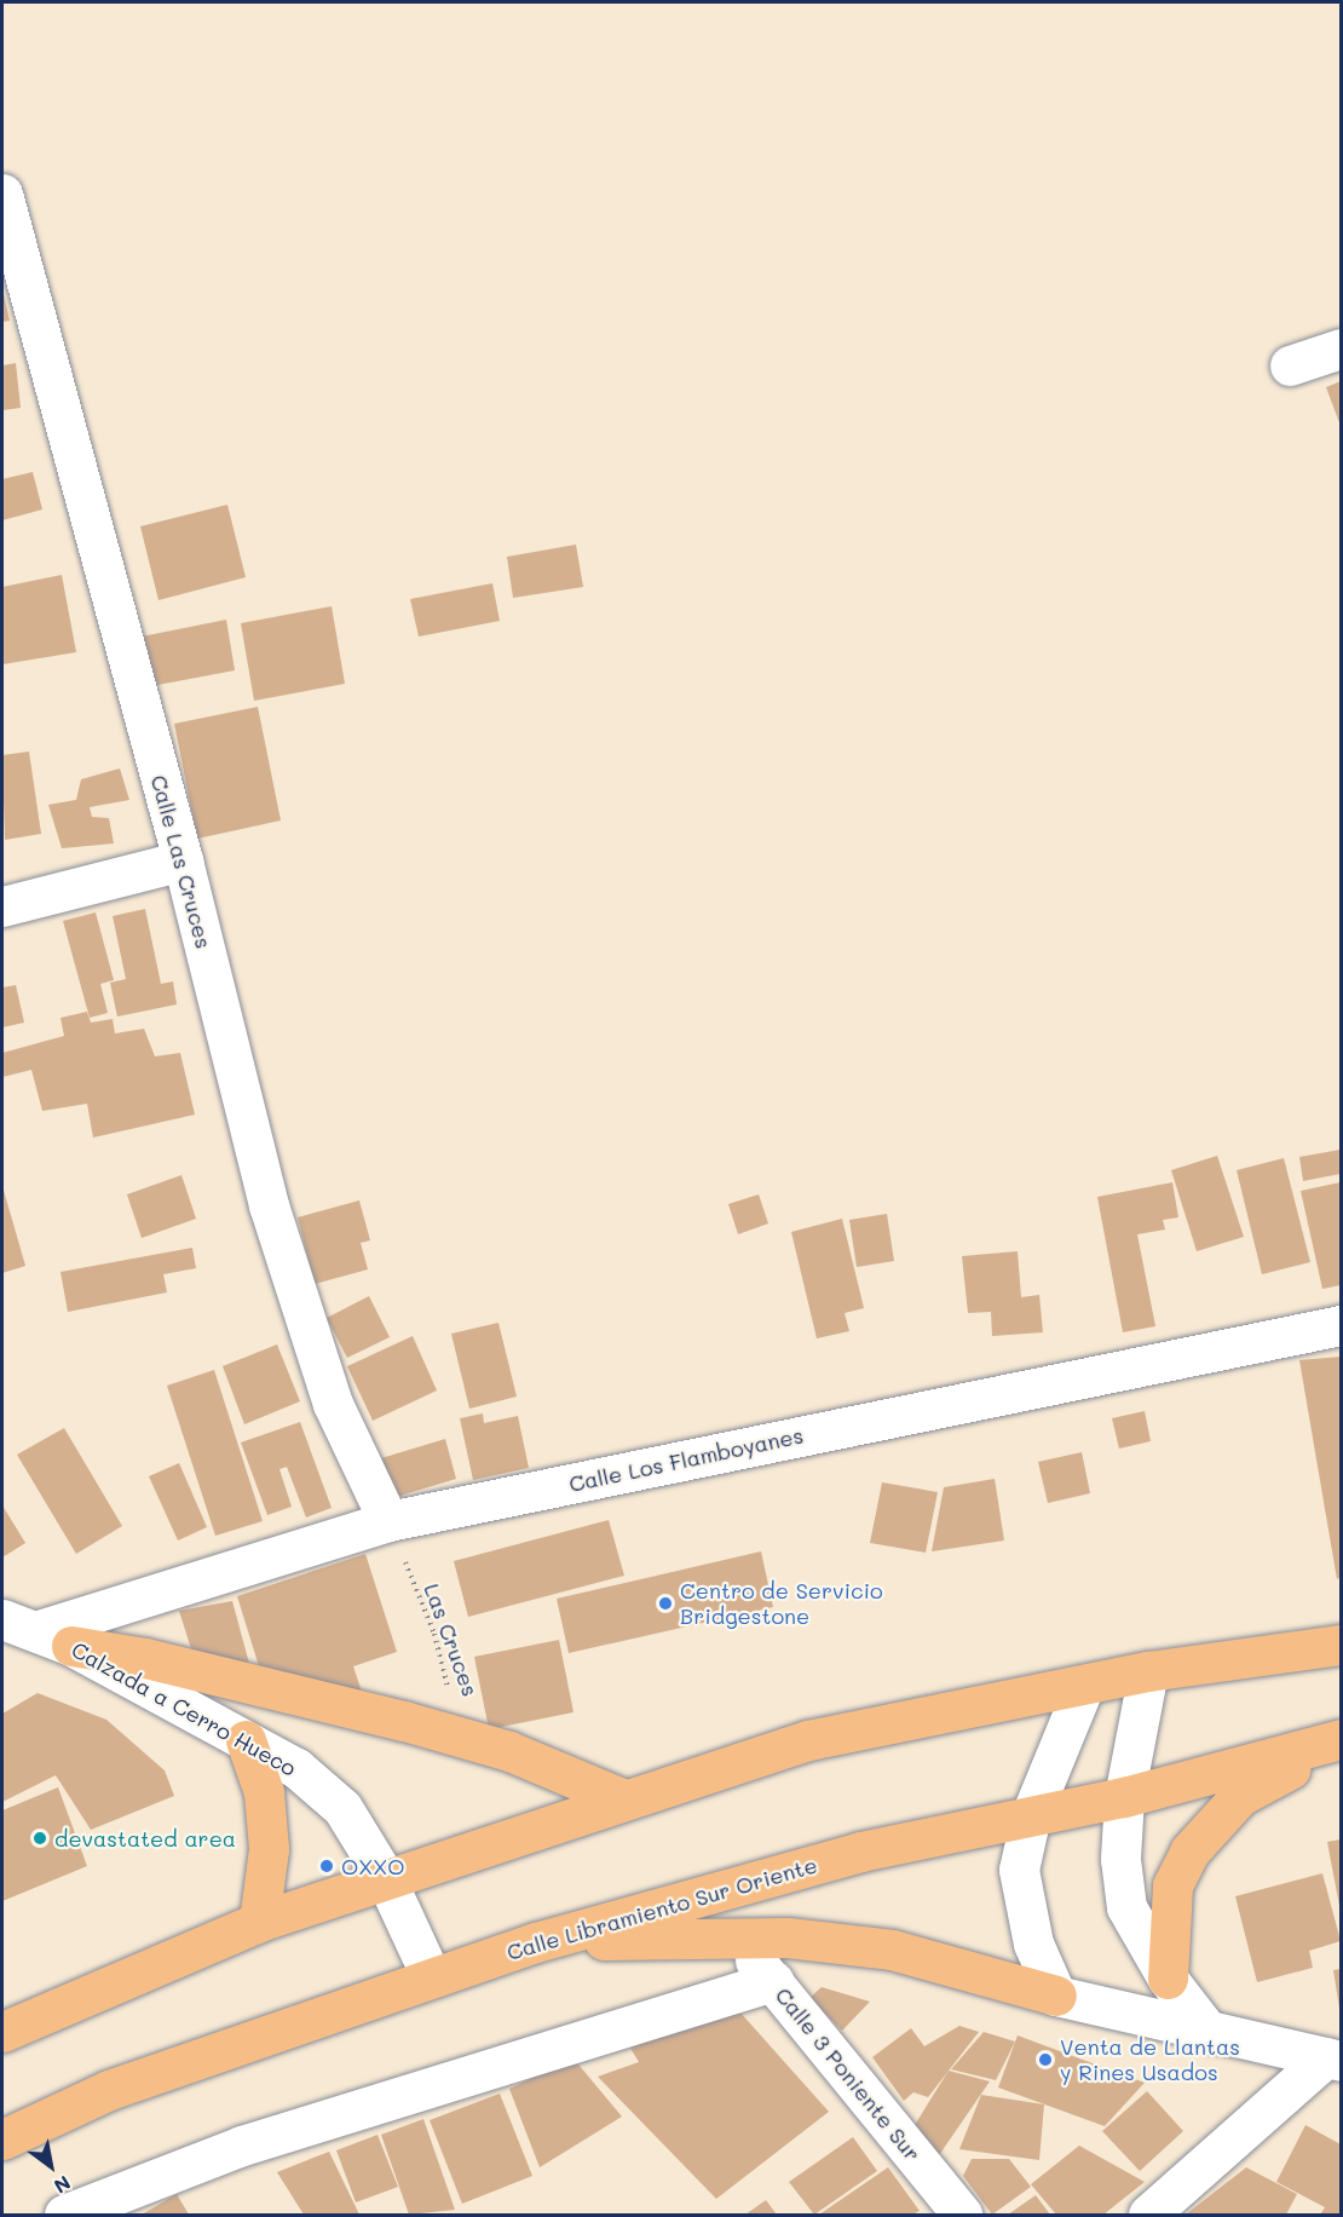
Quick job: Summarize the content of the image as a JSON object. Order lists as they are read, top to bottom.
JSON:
{
  "streets": {
    "main road": ["Calle Libramiento Sur Oriente"],
    "street": [
      "Calle Las Cruces",
      "Calle Los Flamboyanes",
      "Calzada a Cerro Hueco",
      "Calle 3 Poniente Sur"
    ],
    "path": ["Las Cruces"]
  },
  "crossings": [
    ["Calle Las Cruces", "Calle Los Flamboyanes"],
    ["Calle Las Cruces", "Las Cruces"],
    ["Calle Los Flamboyanes", "Las Cruces"],
    ["Calle Los Flamboyanes", "Calzada a Cerro Hueco"],
    ["Calzada a Cerro Hueco", "Calle Libramiento Sur Oriente"]
  ],
  "places": [
    "Centro de Servicio Bridgestone",
    "devastated area",
    "OXXO",
    "Venta de Llantas y Rines Usados"
  ],
  "north": "bottom right"
}
